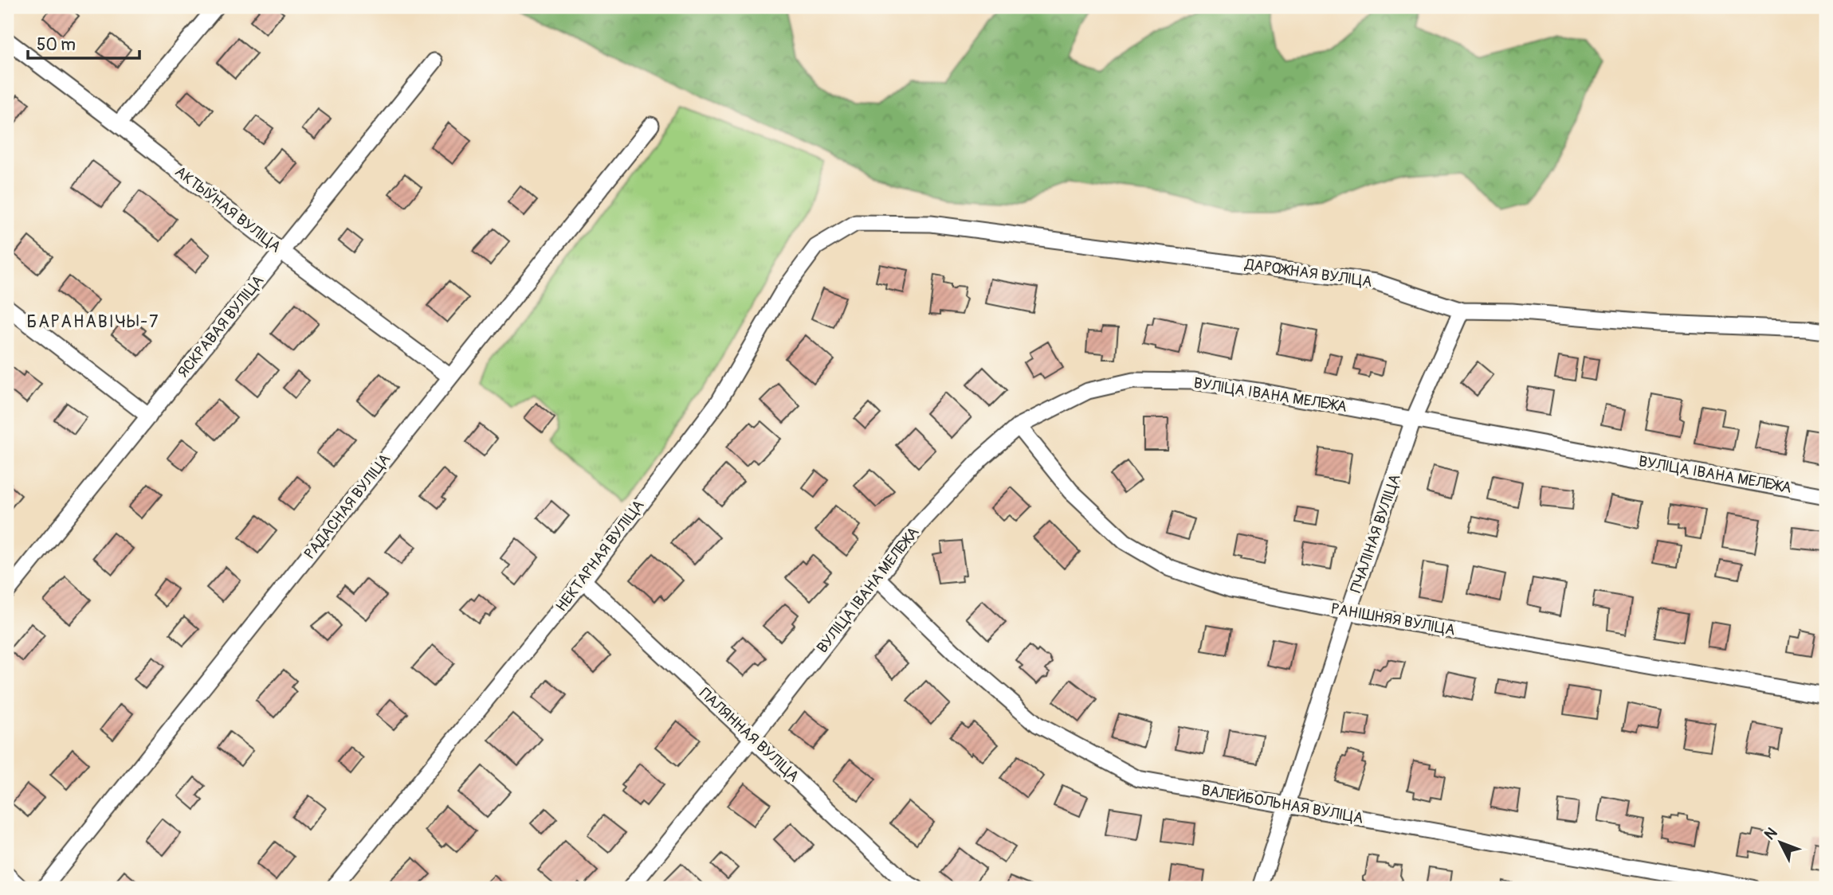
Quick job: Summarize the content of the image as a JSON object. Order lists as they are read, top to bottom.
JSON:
{
  "streets": {
    "street": [
      "АКТЫЎНАЯ ВУЛІЦА",
      "ДАРОЖНАЯ ВУЛІЦА",
      "ЯСКРАВАЯ ВУЛІЦА",
      "ВУЛІЦА ІВАНА МЕЛЕЖА",
      "РАДАСНАЯ ВУЛІЦА",
      "ПЧАЛІНАЯ ВУЛІЦА",
      "НЕКТАРНАЯ ВУЛІЦА",
      "РАНІШНЯЯ ВУЛІЦА",
      "ПАЛЯННАЯ ВУЛІЦА",
      "ВАЛЕЙБОЛЬНАЯ ВУЛІЦА"
    ]
  },
  "crossings": [
    ["АКТЫЎНАЯ ВУЛІЦА", "ЯСКРАВАЯ ВУЛІЦА"],
    ["АКТЫЎНАЯ ВУЛІЦА", "РАДАСНАЯ ВУЛІЦА"],
    ["ДАРОЖНАЯ ВУЛІЦА", "ПЧАЛІНАЯ ВУЛІЦА"],
    ["ДАРОЖНАЯ ВУЛІЦА", "НЕКТАРНАЯ ВУЛІЦА"],
    ["ВУЛІЦА ІВАНА МЕЛЕЖА", "ПЧАЛІНАЯ ВУЛІЦА"],
    ["ВУЛІЦА ІВАНА МЕЛЕЖА", "РАНІШНЯЯ ВУЛІЦА"],
    ["ВУЛІЦА ІВАНА МЕЛЕЖА", "ПАЛЯННАЯ ВУЛІЦА"],
    ["ВУЛІЦА ІВАНА МЕЛЕЖА", "ВАЛЕЙБОЛЬНАЯ ВУЛІЦА"],
    ["ПЧАЛІНАЯ ВУЛІЦА", "РАНІШНЯЯ ВУЛІЦА"],
    ["ПЧАЛІНАЯ ВУЛІЦА", "ВАЛЕЙБОЛЬНАЯ ВУЛІЦА"],
    ["НЕКТАРНАЯ ВУЛІЦА", "ПАЛЯННАЯ ВУЛІЦА"]
  ],
  "districts": ["БАРАНАВІЧЫ-7"],
  "scale_bar": "50 m",
  "north": "top left"
}
